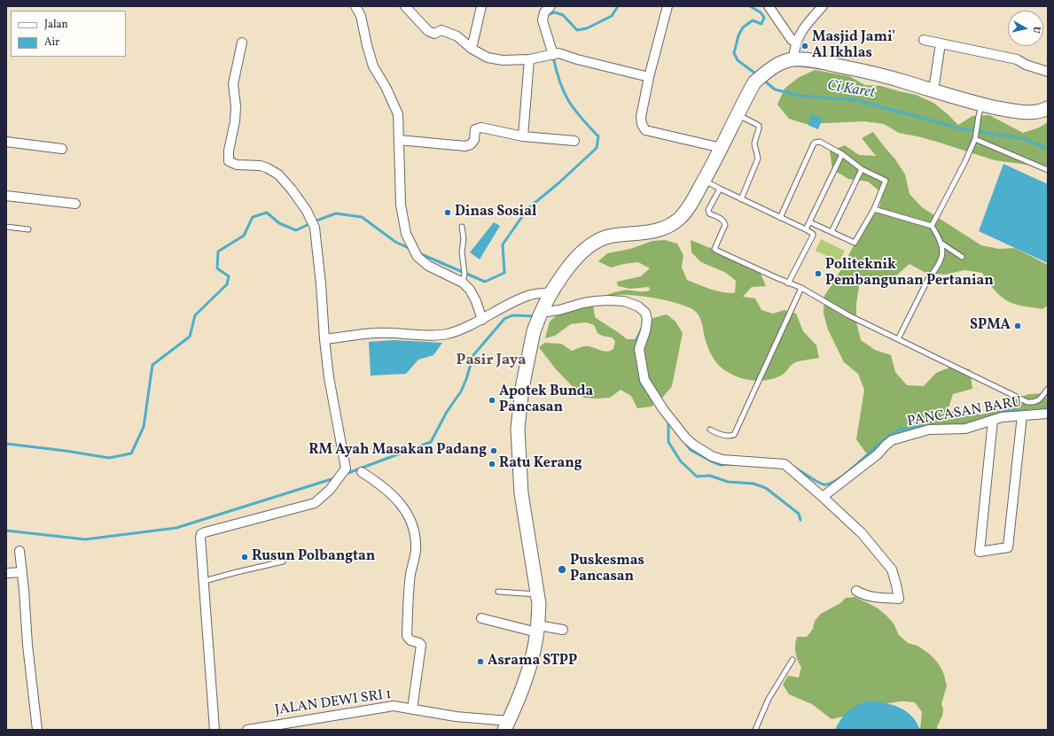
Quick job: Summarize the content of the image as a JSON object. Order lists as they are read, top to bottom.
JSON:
{
  "streets": {
    "street": ["PANCASAN BARU", "JALAN DEWI SRI 1"]
  },
  "districts": ["Pasir Jaya"],
  "water": ["Ci Karet"],
  "places": [
    "Masjid Jami' Al Ikhlas",
    "Dinas Sosial",
    "Politeknik Pembangunan Pertanian",
    "SPMA",
    "Apotek Bunda Pancasan",
    "RM Ayah Masakan Padang",
    "Ratu Kerang",
    "Rusun Polbangtan",
    "Puskesmas Pancasan",
    "Asrama STPP"
  ],
  "legend": ["Jalan", "Air"],
  "north": "right"
}
